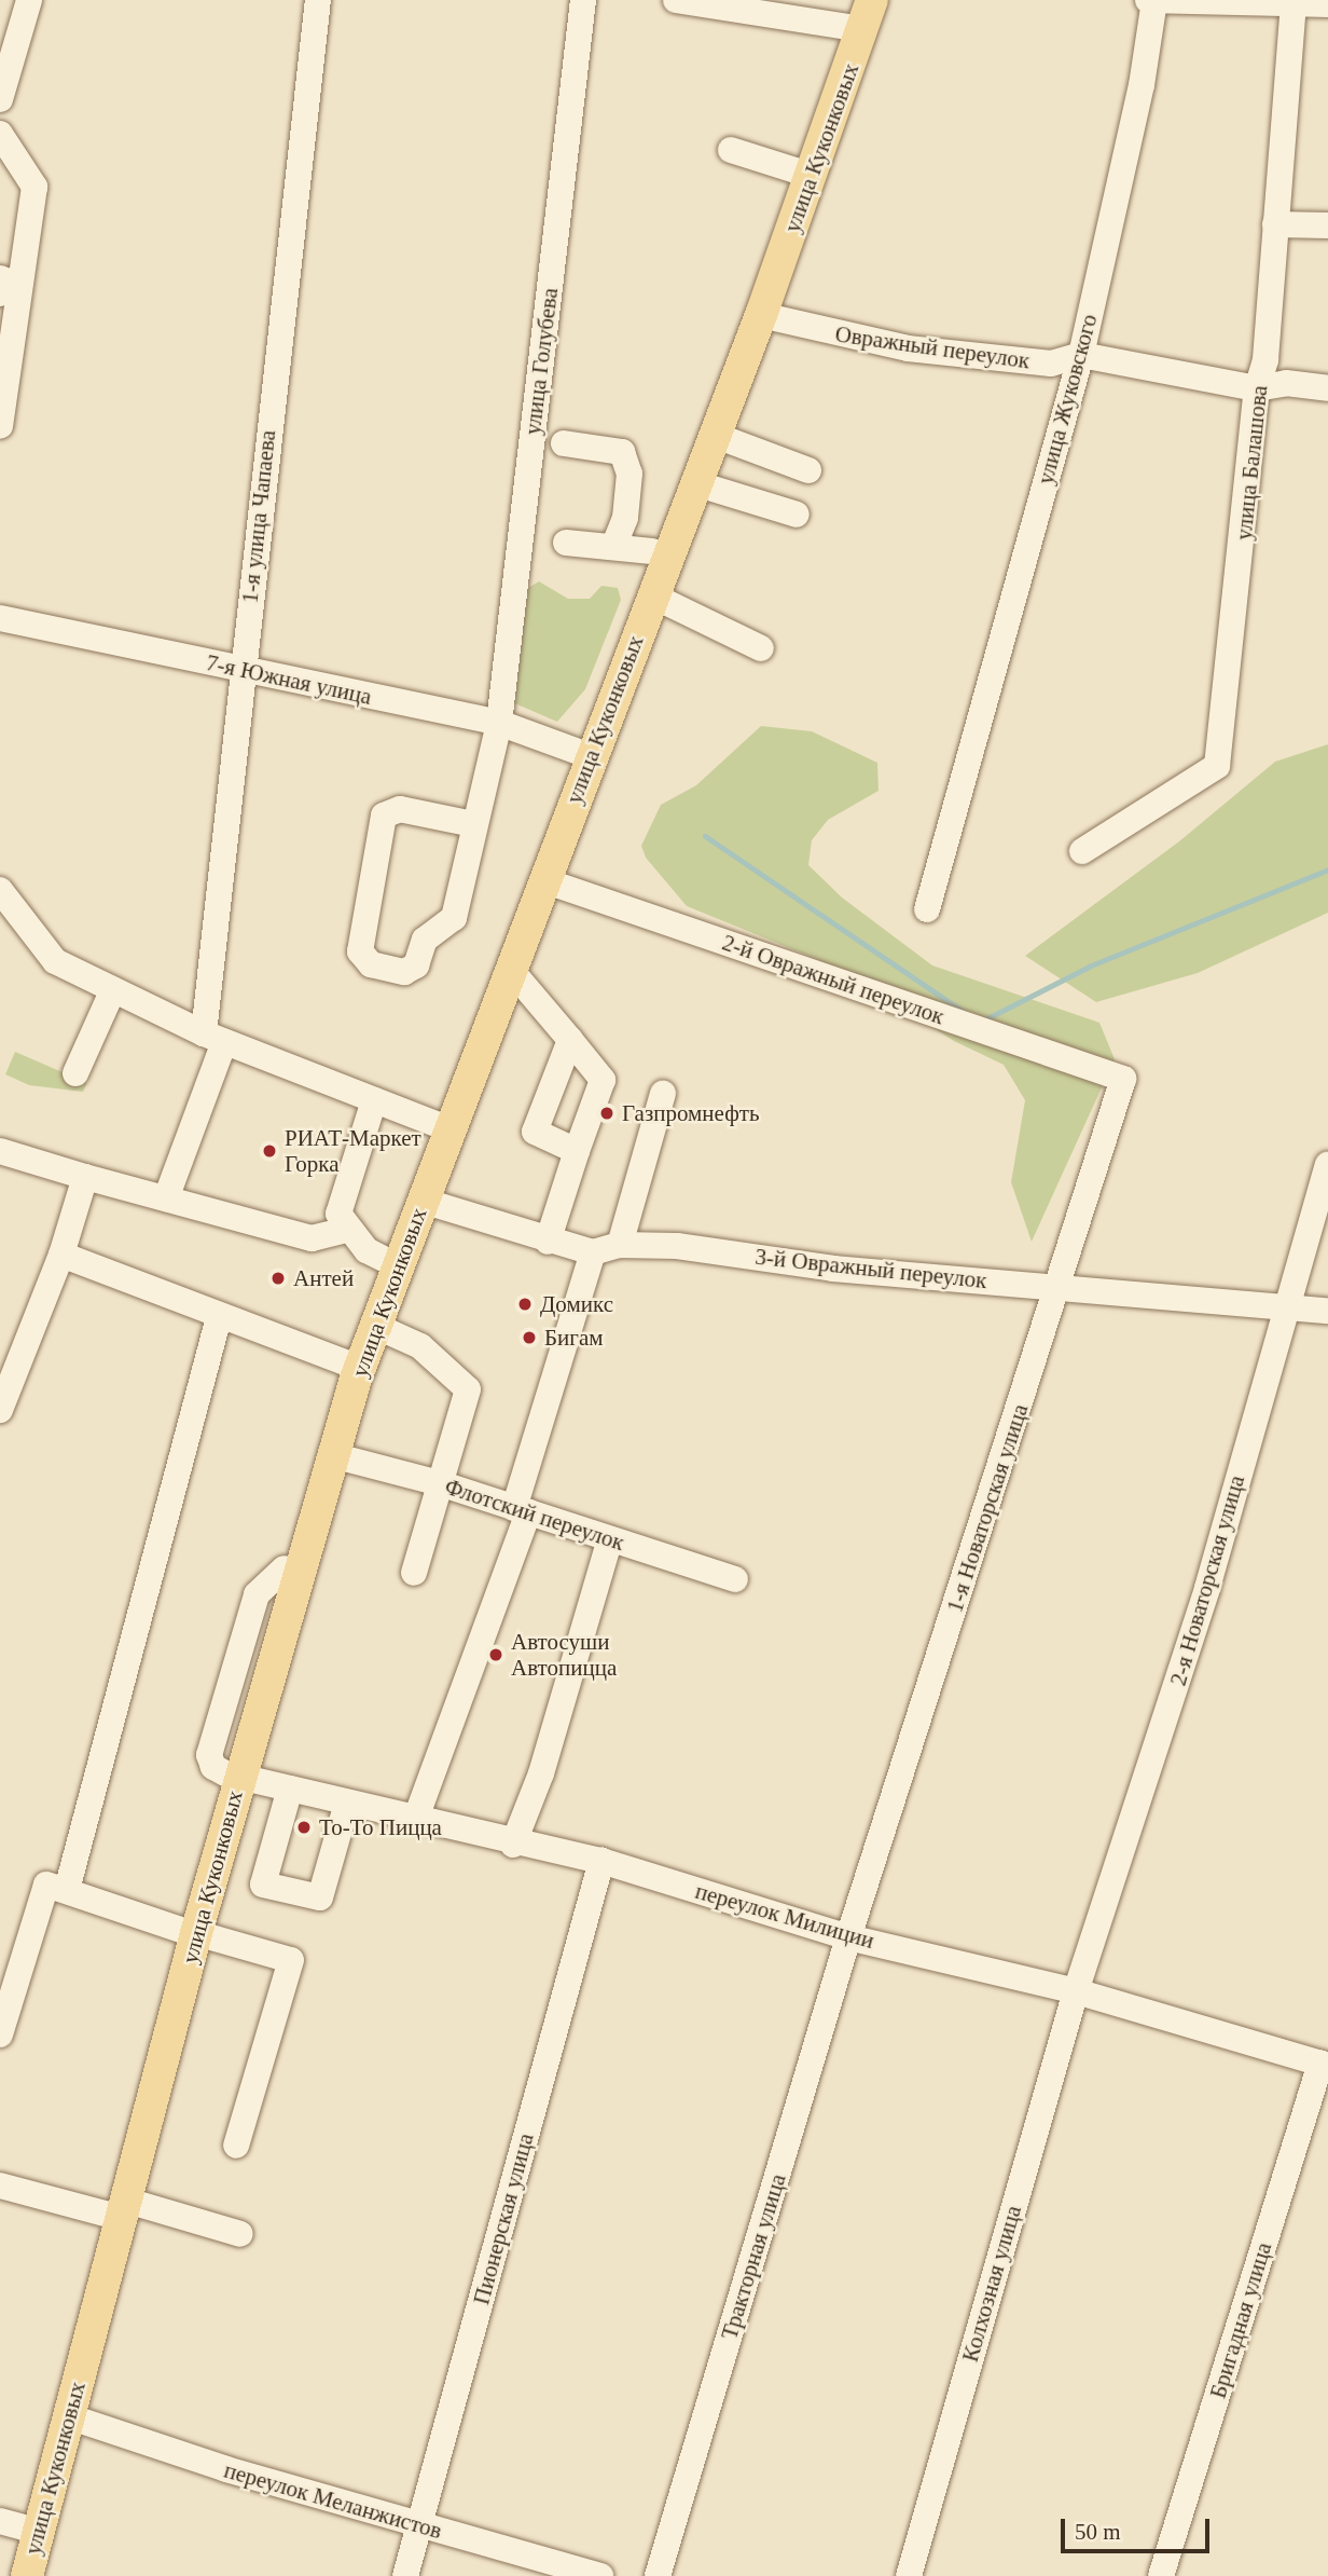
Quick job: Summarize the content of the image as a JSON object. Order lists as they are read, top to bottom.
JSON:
{
  "streets": {
    "main road": ["улица Куконковых"],
    "street": [
      "Овражный переулок",
      "улица Голубева",
      "улица Жуковского",
      "улица Балашова",
      "1-я улица Чапаева",
      "7-я Южная улица",
      "2-й Овражный переулок",
      "3-й Овражный переулок",
      "1-я Новаторская улица",
      "Флотский переулок",
      "2-я Новаторская улица",
      "переулок Милиции",
      "Пионерская улица",
      "Тракторная улица",
      "Колхозная улица",
      "Бригадная улица",
      "переулок Меланжистов"
    ]
  },
  "crossings": [
    ["улица Куконковых", "Овражный переулок"],
    ["улица Куконковых", "7-я Южная улица"],
    ["улица Куконковых", "2-й Овражный переулок"],
    ["улица Куконковых", "3-й Овражный переулок"],
    ["улица Куконковых", "Флотский переулок"],
    ["улица Куконковых", "переулок Милиции"],
    ["улица Куконковых", "переулок Меланжистов"],
    ["Овражный переулок", "улица Жуковского"],
    ["Овражный переулок", "улица Балашова"],
    ["улица Голубева", "7-я Южная улица"],
    ["1-я улица Чапаева", "7-я Южная улица"],
    ["2-й Овражный переулок", "1-я Новаторская улица"],
    ["3-й Овражный переулок", "1-я Новаторская улица"],
    ["3-й Овражный переулок", "2-я Новаторская улица"],
    ["1-я Новаторская улица", "переулок Милиции"],
    ["1-я Новаторская улица", "Тракторная улица"],
    ["2-я Новаторская улица", "переулок Милиции"],
    ["2-я Новаторская улица", "Колхозная улица"],
    ["переулок Милиции", "Пионерская улица"],
    ["переулок Милиции", "Тракторная улица"],
    ["переулок Милиции", "Колхозная улица"],
    ["переулок Милиции", "Бригадная улица"],
    ["Пионерская улица", "переулок Меланжистов"]
  ],
  "places": [
    "Газпромнефть",
    "РИАТ-Маркет Горка",
    "Антей",
    "Домикс",
    "Бигам",
    "Автосуши Автопицца",
    "То-То Пицца"
  ],
  "scale_bar": "50 m"
}
